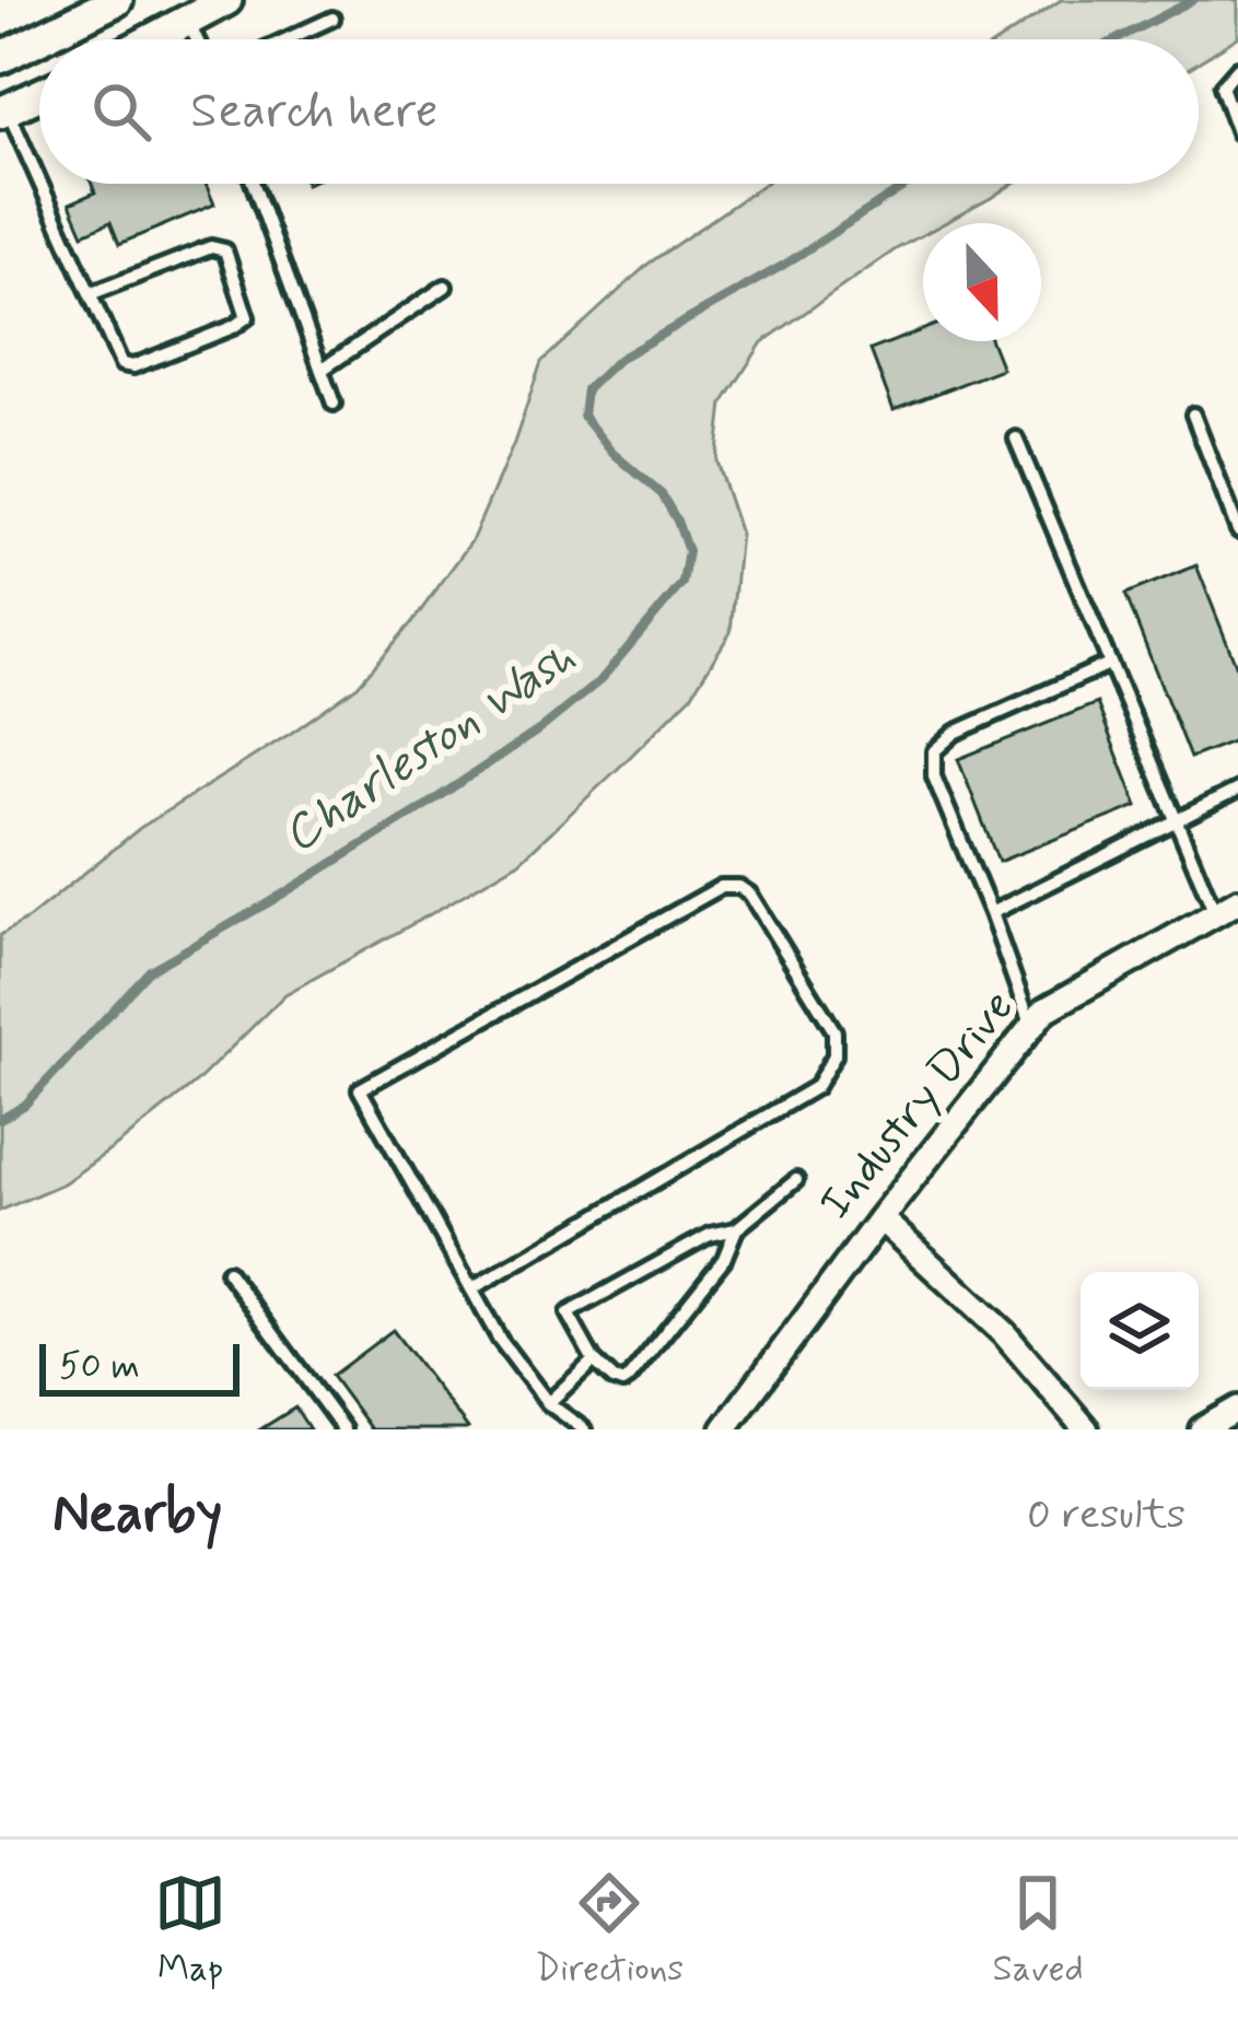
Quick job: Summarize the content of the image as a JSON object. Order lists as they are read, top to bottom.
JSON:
{
  "streets": {
    "street": ["Industry Drive"]
  },
  "water": ["Charleston Wash"],
  "scale_bar": "50 m",
  "north": "bottom",
  "page": {
    "search": "Search here",
    "scale": "50 m",
    "heading": ["Nearby", "0 results"],
    "nav": ["Map", "Directions", "Saved"]
  }
}
